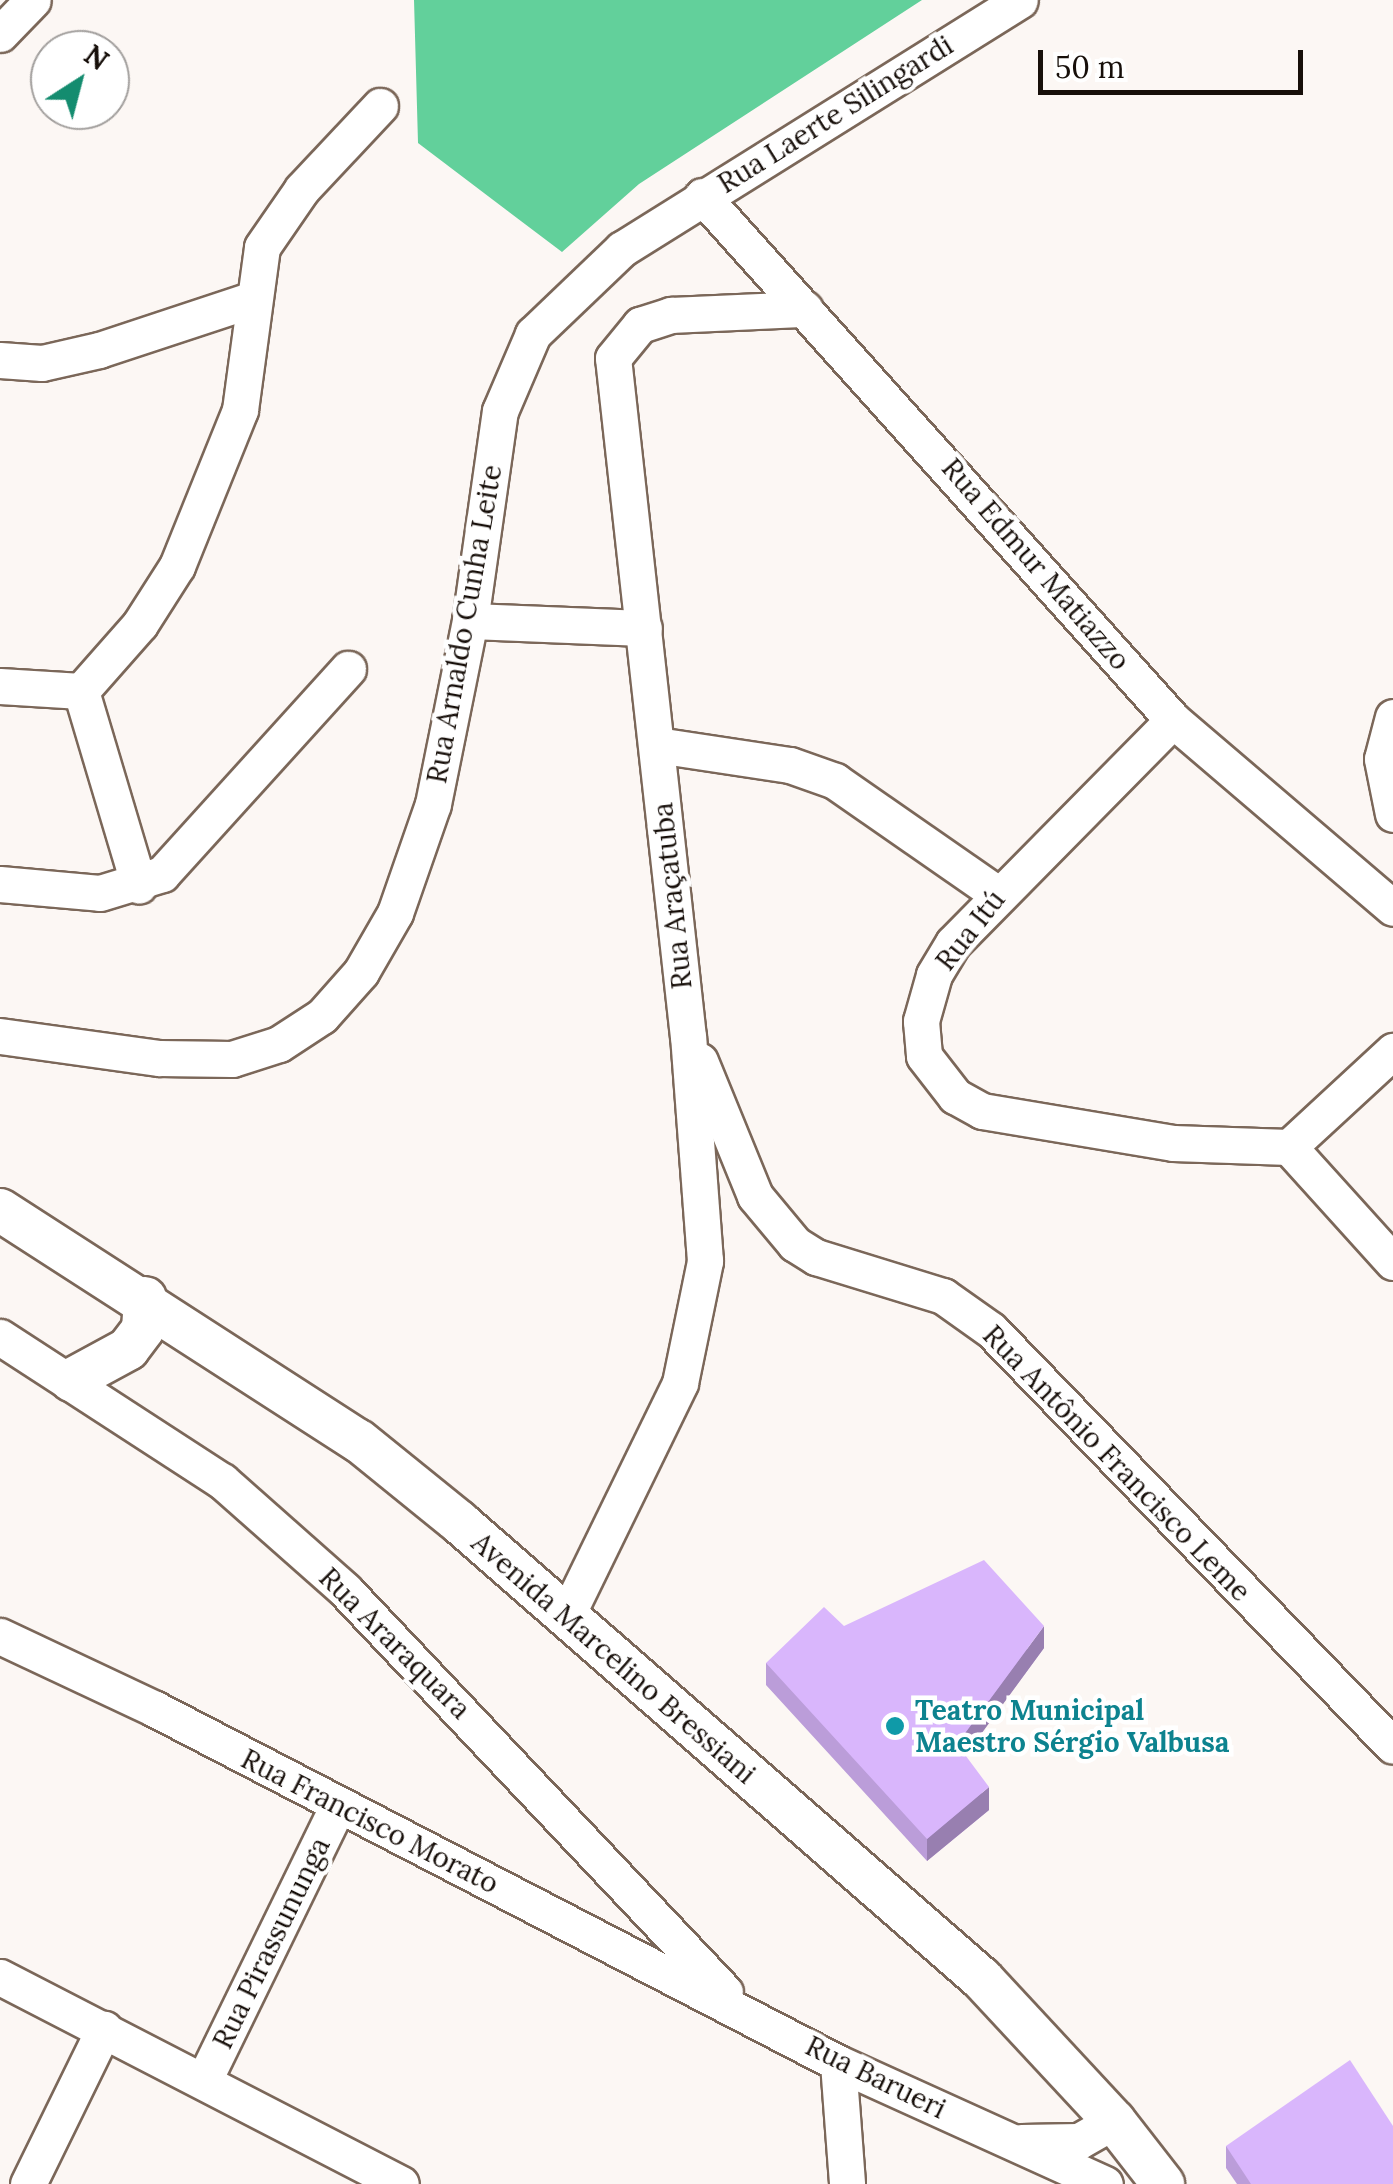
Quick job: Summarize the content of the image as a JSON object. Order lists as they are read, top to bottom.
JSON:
{
  "streets": {
    "street": [
      "Rua Laerte Silingardi",
      "Rua Edmur Matiazzo",
      "Rua Arnaldo Cunha Leite",
      "Rua Araçatuba",
      "Rua Itú",
      "Rua Antônio Francisco Leme",
      "Rua Araraquara",
      "Avenida Marcelino Bressiani",
      "Rua Francisco Morato",
      "Rua Pirassununga",
      "Rua Barueri"
    ]
  },
  "crossings": [
    ["Rua Laerte Silingardi", "Rua Edmur Matiazzo"],
    ["Rua Laerte Silingardi", "Rua Arnaldo Cunha Leite"],
    ["Rua Edmur Matiazzo", "Rua Arnaldo Cunha Leite"],
    ["Rua Edmur Matiazzo", "Rua Araçatuba"],
    ["Rua Edmur Matiazzo", "Rua Itú"],
    ["Rua Araçatuba", "Rua Antônio Francisco Leme"],
    ["Rua Araçatuba", "Avenida Marcelino Bressiani"],
    ["Rua Araraquara", "Rua Francisco Morato"],
    ["Rua Araraquara", "Rua Barueri"],
    ["Avenida Marcelino Bressiani", "Rua Barueri"],
    ["Rua Francisco Morato", "Rua Pirassununga"],
    ["Rua Francisco Morato", "Rua Barueri"]
  ],
  "places": ["Teatro Municipal Maestro Sérgio Valbusa"],
  "scale_bar": "50 m",
  "north": "top right"
}
